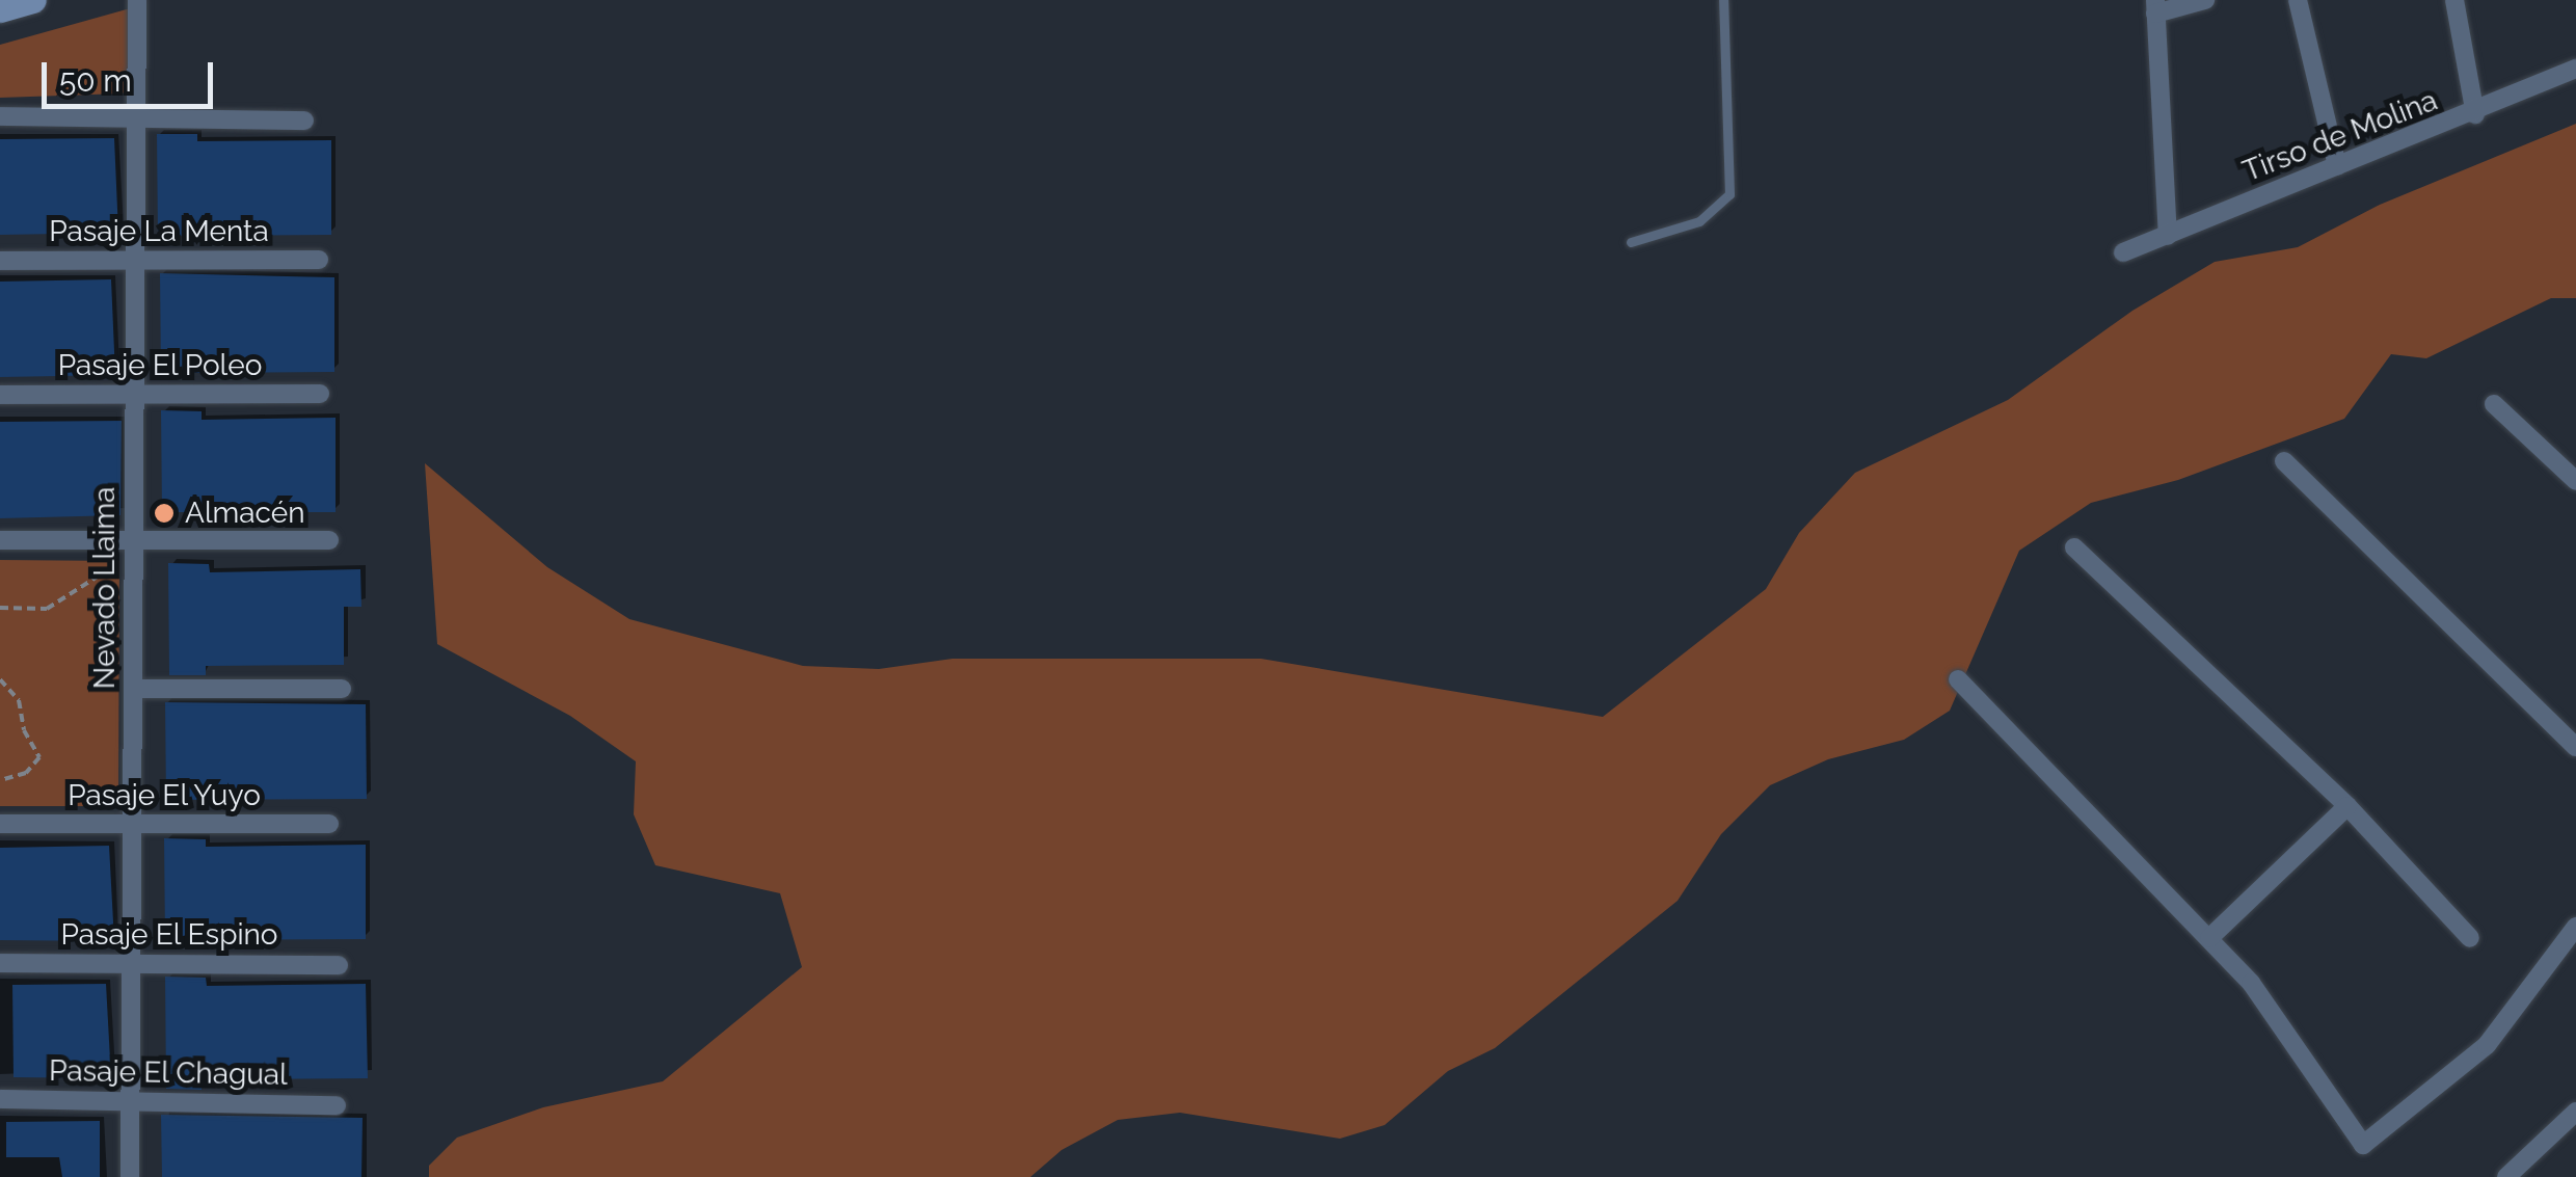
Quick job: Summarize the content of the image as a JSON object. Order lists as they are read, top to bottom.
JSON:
{
  "streets": {
    "street": [
      "Tirso de Molina",
      "Pasaje La Menta",
      "Pasaje El Poleo",
      "Nevado Llaima",
      "Pasaje El Yuyo",
      "Pasaje El Espino",
      "Pasaje El Chagual"
    ]
  },
  "crossings": [
    ["Pasaje La Menta", "Nevado Llaima"],
    ["Pasaje El Poleo", "Nevado Llaima"],
    ["Nevado Llaima", "Pasaje El Yuyo"],
    ["Nevado Llaima", "Pasaje El Espino"],
    ["Nevado Llaima", "Pasaje El Chagual"]
  ],
  "places": ["Almacén"],
  "scale_bar": "50 m"
}
